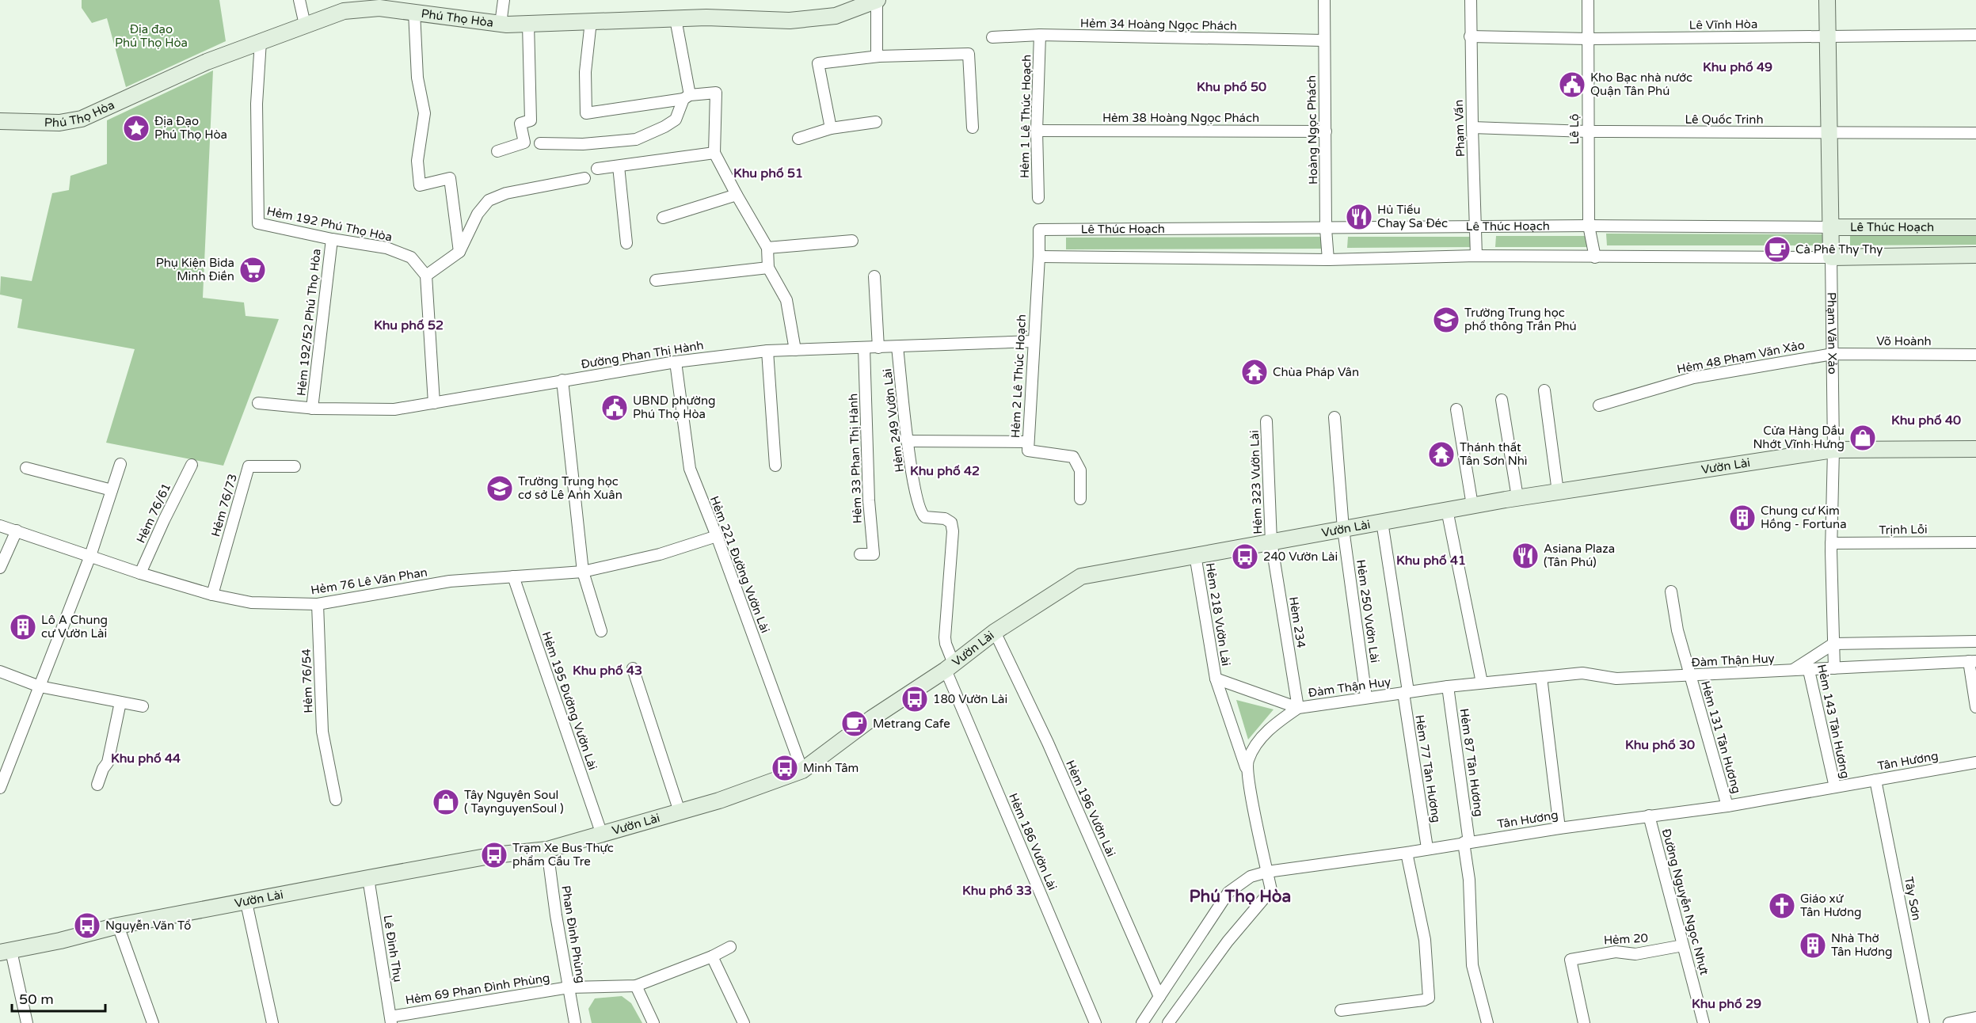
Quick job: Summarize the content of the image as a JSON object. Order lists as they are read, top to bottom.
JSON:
{
  "streets": {
    "street": [
      "Phú Thọ Hòa",
      "Hẻm 34 Hoàng Ngọc Phách",
      "Lê Vĩnh Hòa",
      "Hẻm 1 Lê Thúc Hoạch",
      "Hẻm 38 Hoàng Ngọc Phách",
      "Lê Quốc Trinh",
      "Phạm Vấn",
      "Lê Lộ",
      "Hoàng Ngọc Phách",
      "Hẻm 192 Phú Thọ Hòa",
      "Lê Thúc Hoạch",
      "Hẻm 192/52 Phú Thọ Hòa",
      "Phạm Văn Xảo",
      "Võ Hoành",
      "Đường Phan Thị Hành",
      "Hẻm 48 Phạm Văn Xảo",
      "Hẻm 2 Lê Thúc Hoạch",
      "Hẻm 249 Vườn Lài",
      "Hẻm 33 Phan Thị Hành",
      "Vườn Lài",
      "Hẻm 323 Vườn Lài",
      "Hẻm 76/73",
      "Hẻm 76/61",
      "Trịnh Lỗi",
      "Hẻm 221 Đường Vườn Lài",
      "Hẻm 76 Lê Văn Phan",
      "Hẻm 250 Vườn Lài",
      "Hẻm 218 Vườn Lài",
      "Hèm 234",
      "Đàm Thận Huy",
      "Hẻm 76/54",
      "Hẻm 195 Đường Vườn Lài",
      "Hẻm 143 Tân Hương",
      "Hẻm 131 Tân Hương",
      "Tân Hương",
      "Hẻm 87 Tân Hương",
      "Hẻm 77 Tân Hương",
      "Hẻm 196 Vườn Lài",
      "Hẻm 186 Vườn Lài",
      "Tây Sơn",
      "Đường Nguyễn Ngọc Nhựt",
      "Phan Đình Phùng",
      "Hẻm 20",
      "Lê Đình Thụ",
      "Hẻm 69 Phan Đình Phùng"
    ]
  },
  "crossings": [
    ["Phú Thọ Hòa", "Hẻm 192 Phú Thọ Hòa"],
    ["Hẻm 34 Hoàng Ngọc Phách", "Hẻm 1 Lê Thúc Hoạch"],
    ["Hẻm 34 Hoàng Ngọc Phách", "Hoàng Ngọc Phách"],
    ["Lê Vĩnh Hòa", "Phạm Vấn"],
    ["Lê Vĩnh Hòa", "Lê Lộ"],
    ["Lê Vĩnh Hòa", "Phạm Văn Xảo"],
    ["Hẻm 1 Lê Thúc Hoạch", "Hẻm 38 Hoàng Ngọc Phách"],
    ["Hẻm 38 Hoàng Ngọc Phách", "Hoàng Ngọc Phách"],
    ["Lê Quốc Trinh", "Phạm Vấn"],
    ["Lê Quốc Trinh", "Lê Lộ"],
    ["Lê Quốc Trinh", "Phạm Văn Xảo"],
    ["Phạm Vấn", "Lê Thúc Hoạch"],
    ["Lê Lộ", "Lê Thúc Hoạch"],
    ["Hoàng Ngọc Phách", "Lê Thúc Hoạch"],
    ["Hẻm 192 Phú Thọ Hòa", "Hẻm 192/52 Phú Thọ Hòa"],
    ["Lê Thúc Hoạch", "Phạm Văn Xảo"],
    ["Lê Thúc Hoạch", "Hẻm 2 Lê Thúc Hoạch"],
    ["Hẻm 192/52 Phú Thọ Hòa", "Đường Phan Thị Hành"],
    ["Phạm Văn Xảo", "Võ Hoành"],
    ["Phạm Văn Xảo", "Hẻm 48 Phạm Văn Xảo"],
    ["Phạm Văn Xảo", "Vườn Lài"],
    ["Phạm Văn Xảo", "Trịnh Lỗi"],
    ["Phạm Văn Xảo", "Đàm Thận Huy"],
    ["Võ Hoành", "Hẻm 48 Phạm Văn Xảo"],
    ["Đường Phan Thị Hành", "Hẻm 2 Lê Thúc Hoạch"],
    ["Đường Phan Thị Hành", "Hẻm 249 Vườn Lài"],
    ["Đường Phan Thị Hành", "Hẻm 33 Phan Thị Hành"],
    ["Đường Phan Thị Hành", "Hẻm 221 Đường Vườn Lài"],
    ["Hẻm 249 Vườn Lài", "Vườn Lài"],
    ["Hẻm 249 Vườn Lài", "Hẻm 186 Vườn Lài"],
    ["Vườn Lài", "Hẻm 323 Vườn Lài"],
    ["Vườn Lài", "Hẻm 221 Đường Vườn Lài"],
    ["Vườn Lài", "Hẻm 250 Vườn Lài"],
    ["Vườn Lài", "Hẻm 218 Vườn Lài"],
    ["Vườn Lài", "Hèm 234"],
    ["Vườn Lài", "Hẻm 195 Đường Vườn Lài"],
    ["Vườn Lài", "Hẻm 77 Tân Hương"],
    ["Vườn Lài", "Hẻm 196 Vườn Lài"],
    ["Vườn Lài", "Hẻm 186 Vườn Lài"],
    ["Vườn Lài", "Phan Đình Phùng"],
    ["Vườn Lài", "Lê Đình Thụ"],
    ["Hẻm 323 Vườn Lài", "Hèm 234"],
    ["Hẻm 76/73", "Hẻm 76 Lê Văn Phan"],
    ["Hẻm 76/61", "Hẻm 76 Lê Văn Phan"],
    ["Hẻm 221 Đường Vườn Lài", "Hẻm 76 Lê Văn Phan"],
    ["Hẻm 76 Lê Văn Phan", "Hẻm 76/54"],
    ["Hẻm 76 Lê Văn Phan", "Hẻm 195 Đường Vườn Lài"],
    ["Hẻm 250 Vườn Lài", "Đàm Thận Huy"],
    ["Hẻm 218 Vườn Lài", "Hèm 234"],
    ["Hẻm 218 Vườn Lài", "Đàm Thận Huy"],
    ["Hèm 234", "Đàm Thận Huy"],
    ["Đàm Thận Huy", "Hẻm 143 Tân Hương"],
    ["Đàm Thận Huy", "Hẻm 131 Tân Hương"],
    ["Đàm Thận Huy", "Hẻm 87 Tân Hương"],
    ["Đàm Thận Huy", "Hẻm 77 Tân Hương"],
    ["Hẻm 143 Tân Hương", "Tân Hương"],
    ["Hẻm 131 Tân Hương", "Tân Hương"],
    ["Tân Hương", "Hẻm 87 Tân Hương"],
    ["Tân Hương", "Hẻm 77 Tân Hương"],
    ["Tân Hương", "Tây Sơn"],
    ["Tân Hương", "Đường Nguyễn Ngọc Nhựt"],
    ["Đường Nguyễn Ngọc Nhựt", "Hẻm 20"],
    ["Phan Đình Phùng", "Hẻm 69 Phan Đình Phùng"],
    ["Lê Đình Thụ", "Hẻm 69 Phan Đình Phùng"]
  ],
  "districts": [
    "Khu phố 49",
    "Khu phố 50",
    "Khu phố 51",
    "Khu phố 52",
    "Khu phố 40",
    "Khu phố 42",
    "Khu phố 41",
    "Khu phố 43",
    "Khu phố 30",
    "Khu phố 44",
    "Khu phố 33",
    "Phú Thọ Hòa",
    "Khu phố 29"
  ],
  "parks": ["Địa đạo Phú Thọ Hòa"],
  "places": {
    "public building": ["Kho Bạc nhà nước Quận Tân Phú", "UBND phường Phú Thọ Hòa"],
    "place": ["Địa Đạo Phú Thọ Hòa"],
    "restaurant": ["Hủ Tiếu Chay Sa Đéc", "Asiana Plaza (Tân Phú)"],
    "cafe": ["Cà Phê Thy Thy", "Metrang Cafe"],
    "supermarket": ["Phụ Kiện Bida Minh Điền"],
    "school or university": ["Trường Trung học phổ thông Trần Phú", "Trường Trung học cơ sở Lê Anh Xuân"],
    "temple": ["Chùa Pháp Vân", "Thánh thất Tân Sơn Nhì"],
    "shop": ["Cửa Hàng Dầu Nhớt Vĩnh Hưng", "Tây Nguyên Soul ( TaynguyenSoul )"],
    "building": ["Chung cư Kim Hồng - Fortuna", "Lô A Chung cư Vườn Lài", "Nhà Thờ Tân Hương"],
    "bus stop": [
      "240 Vườn Lài",
      "180 Vườn Lài",
      "Minh Tâm",
      "Trạm Xe Bus Thực phẩm Cầu Tre",
      "Nguyễn Văn Tổ"
    ],
    "church": ["Giáo xứ Tân Hương"]
  },
  "scale_bar": "50 m"
}
